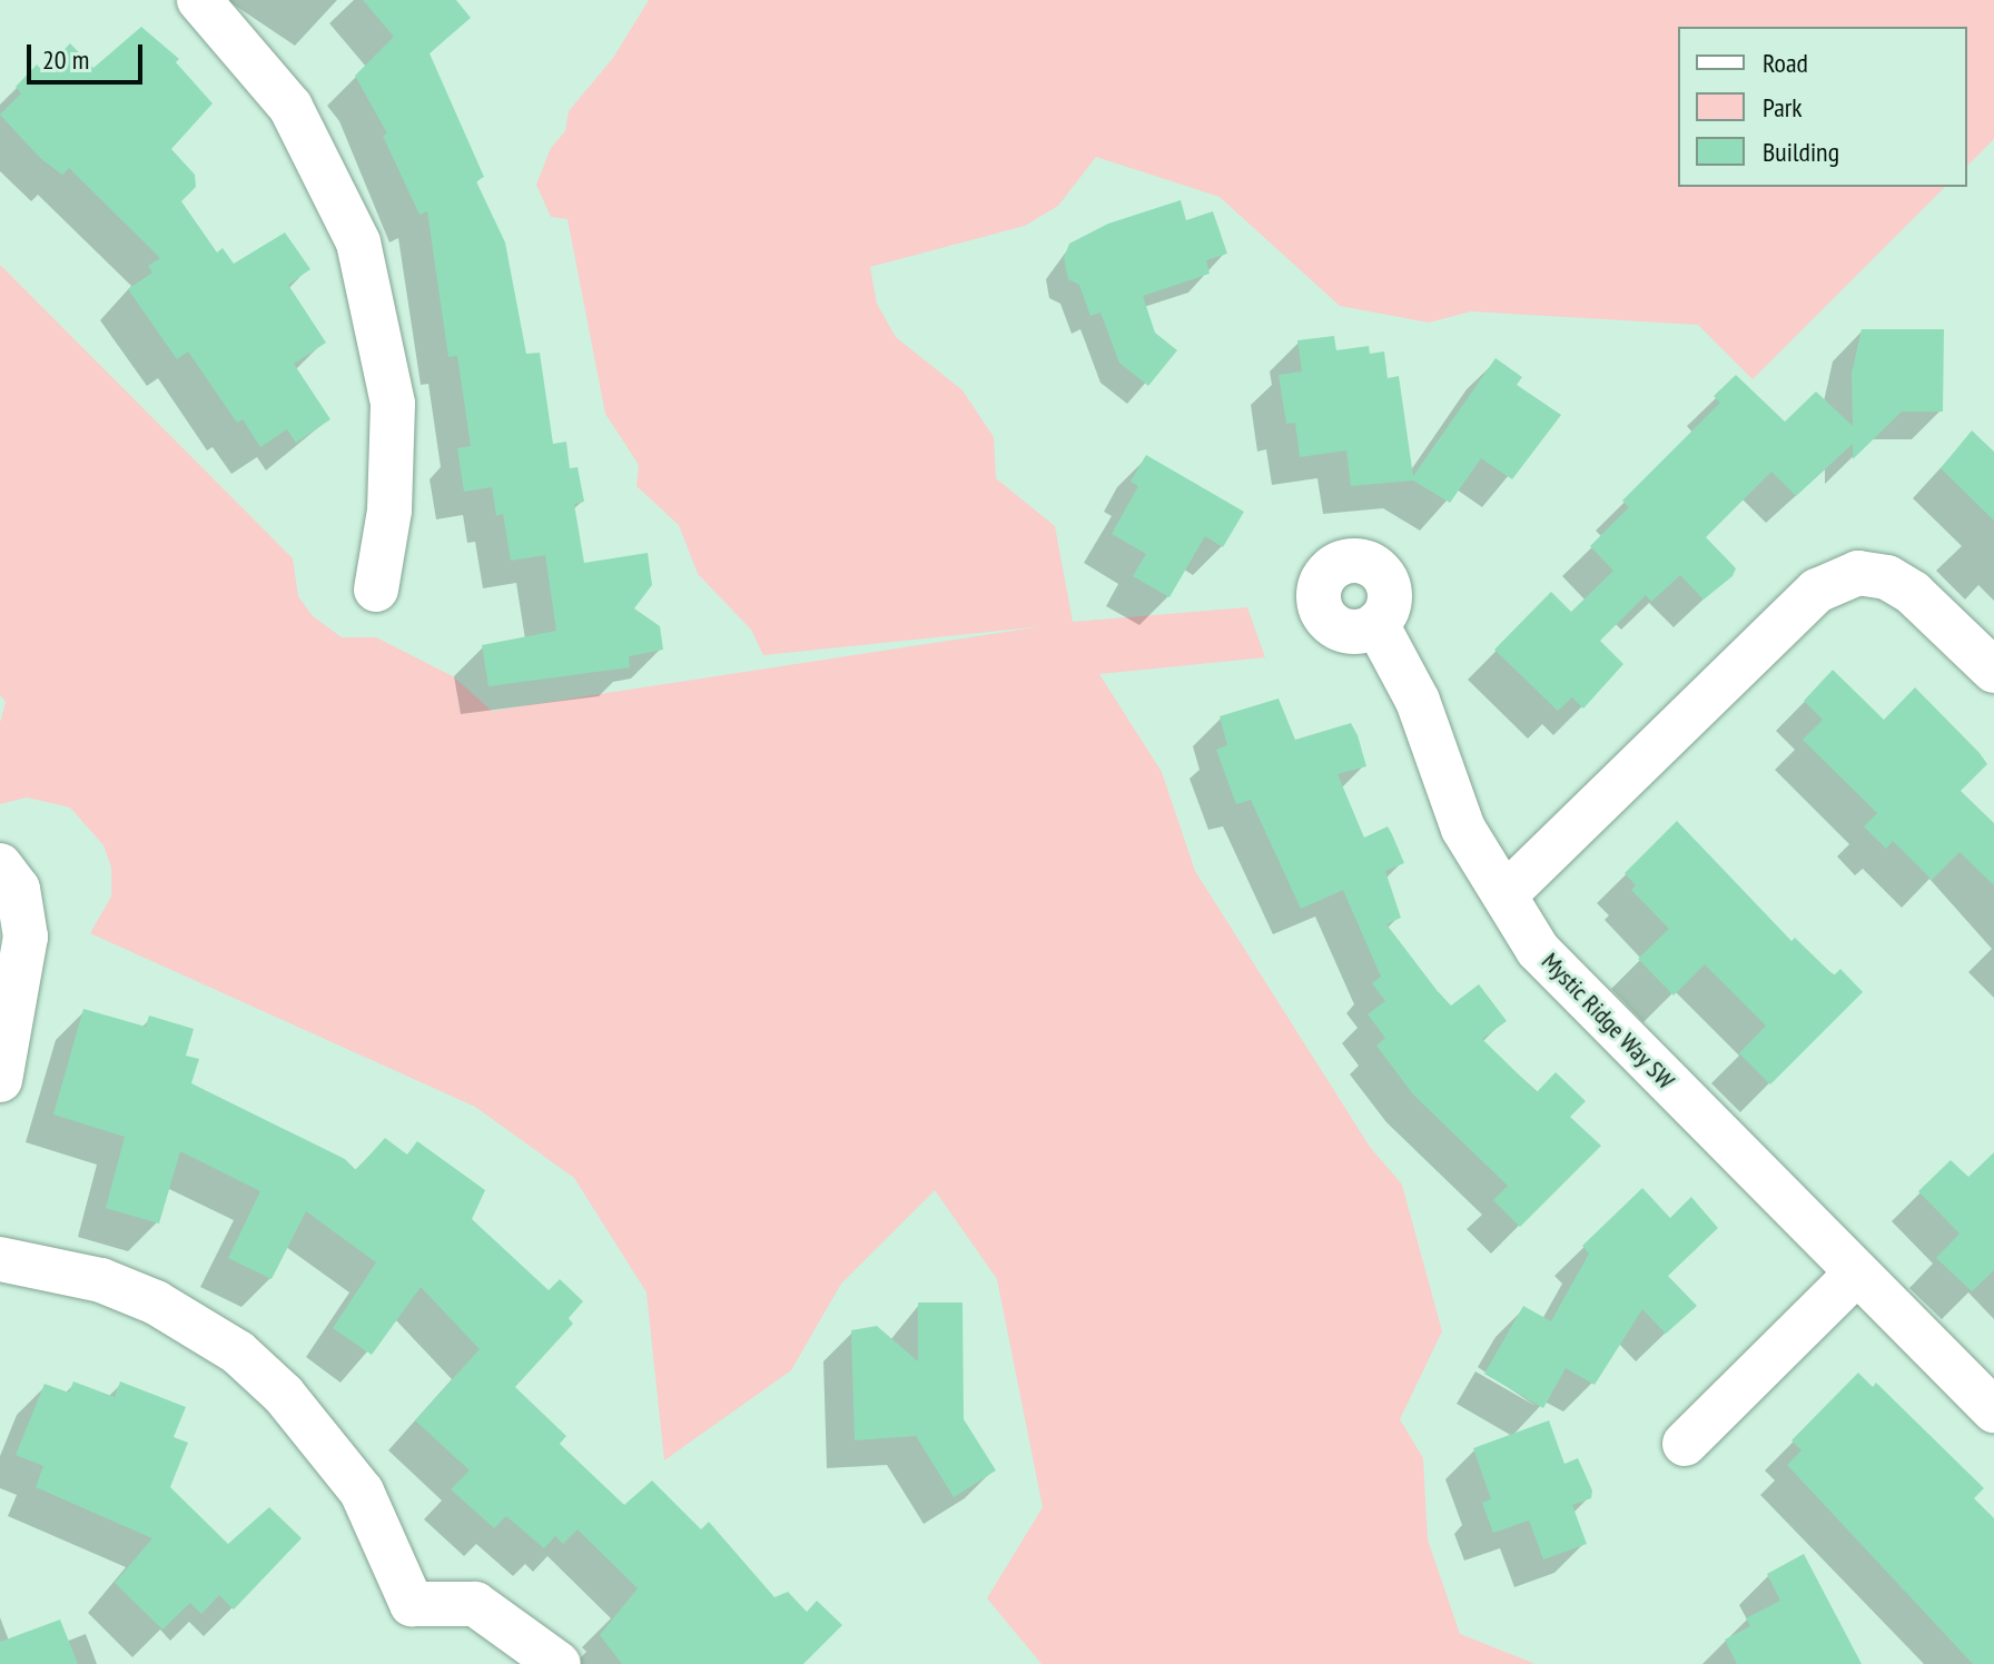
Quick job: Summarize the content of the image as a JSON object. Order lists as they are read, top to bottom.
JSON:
{
  "streets": {
    "street": ["Mystic Ridge Way SW"]
  },
  "legend": ["Road", "Park", "Building"],
  "scale_bar": "20 m"
}
